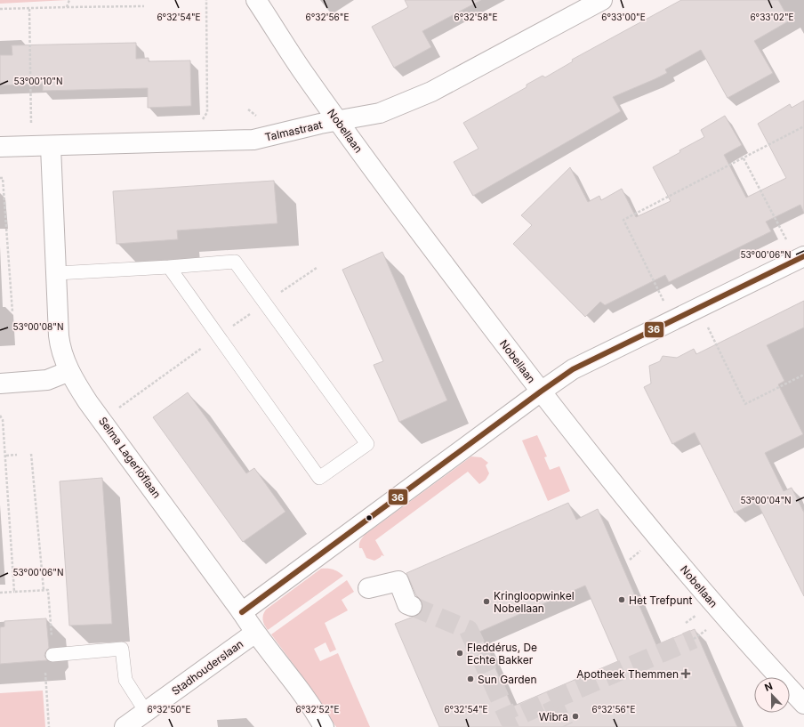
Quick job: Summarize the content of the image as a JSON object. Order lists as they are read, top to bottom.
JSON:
{
  "streets": {
    "street": [
      "Talmastraat",
      "Nobellaan",
      "Selma Lagerlöflaan",
      "Stadhouderslaan"
    ]
  },
  "crossings": [
    ["Talmastraat", "Nobellaan"],
    ["Talmastraat", "Selma Lagerlöflaan"],
    ["Selma Lagerlöflaan", "Stadhouderslaan"]
  ],
  "places": {
    "other": [
      "Het Trefpunt",
      "Kringloopwinkel Nobellaan",
      "Fleddérus, De Echte Bakker",
      "Sun Garden",
      "Wibra"
    ],
    "health": ["Apotheek Themmen"]
  },
  "lines": ["transit line 36"],
  "north": "top",
  "coordinates": [
    "6°32'54\"E",
    "6°32'56\"E",
    "6°32'58\"E",
    "6°33'00\"E",
    "6°33'02\"E",
    "53°00'10\"N",
    "53°00'06\"N",
    "53°00'08\"N",
    "53°00'04\"N",
    "6°32'50\"E",
    "6°32'52\"E"
  ]
}
